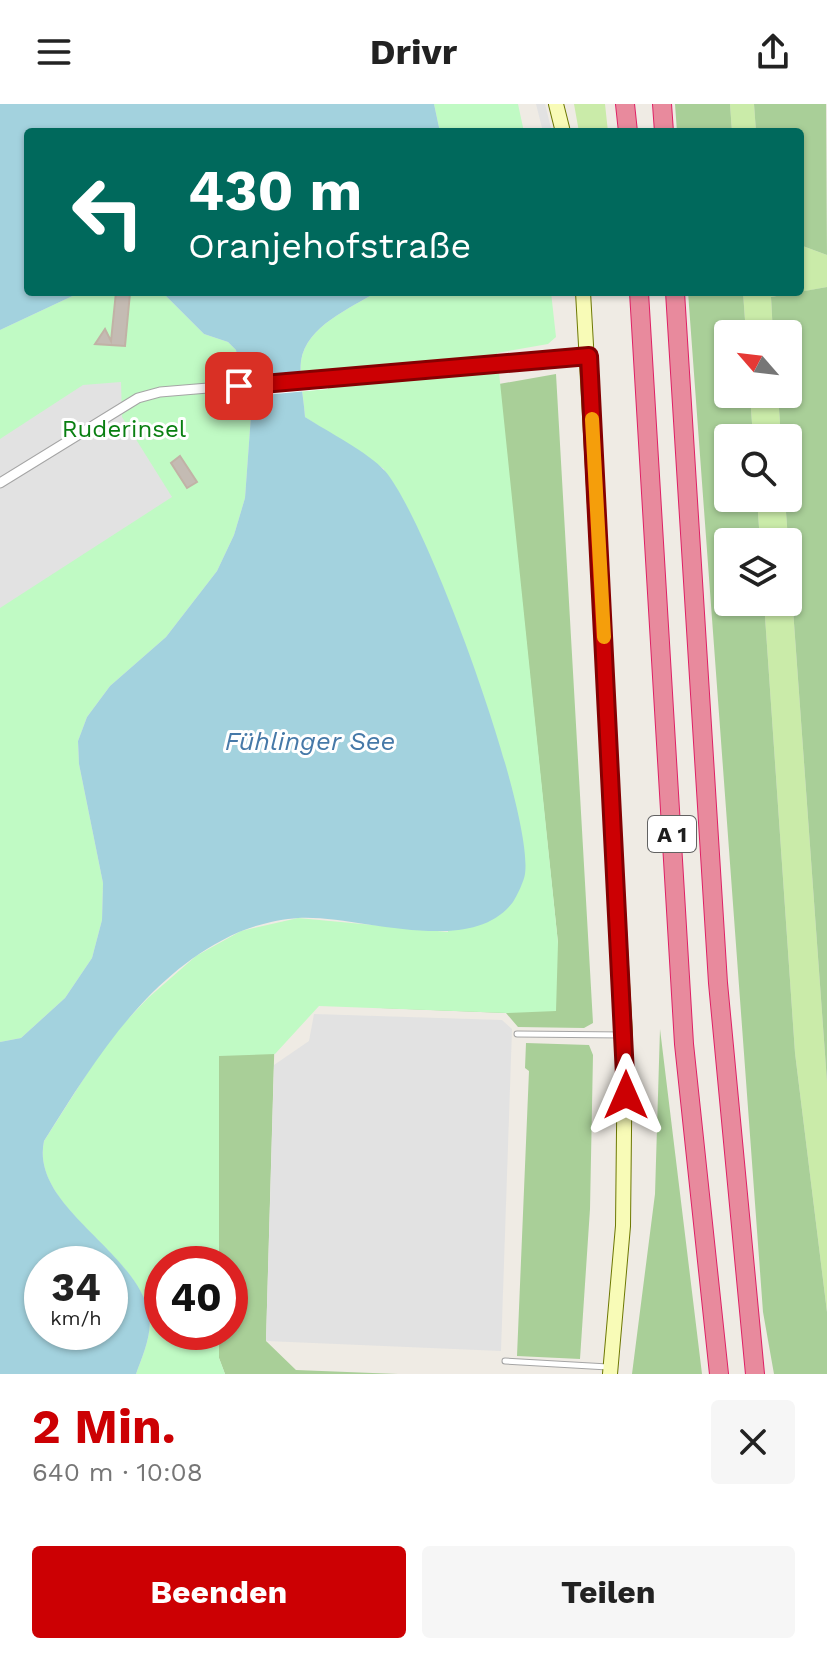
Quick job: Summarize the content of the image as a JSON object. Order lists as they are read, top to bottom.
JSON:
{
  "streets": {
    "highway": ["A 1"]
  },
  "water": ["Fühlinger See"],
  "parks": ["Ruderinsel"],
  "north": "top left",
  "page": {
    "header": "Drivr",
    "turn": ["430 m", "Oranjehofstraße"],
    "speed": "34 km/h",
    "limit": "40",
    "heading": ["2 Min.", "640 m · 10:08"],
    "buttons": ["Beenden", "Teilen"]
  }
}
